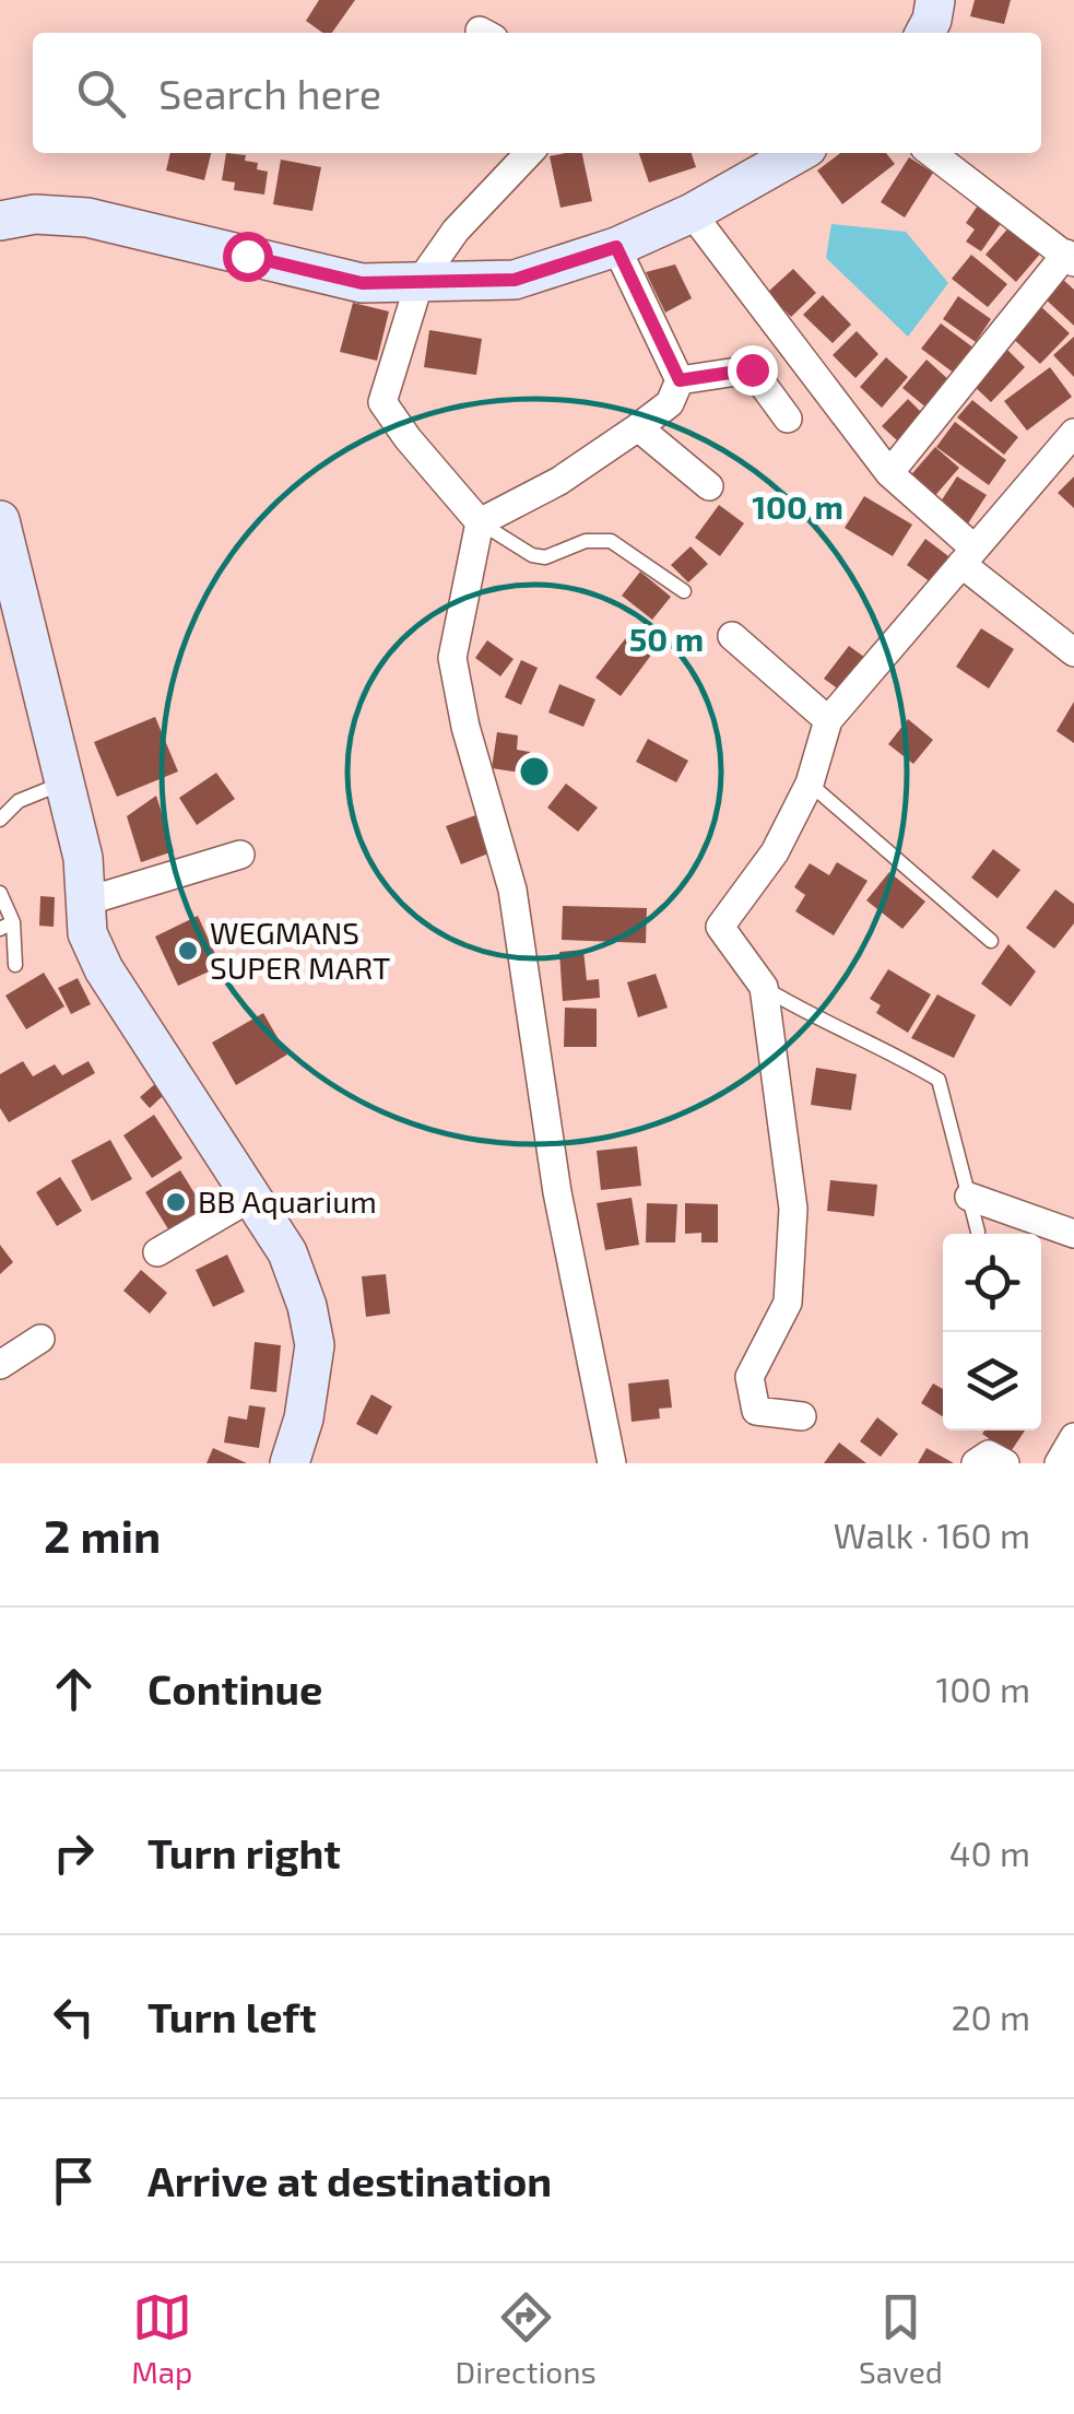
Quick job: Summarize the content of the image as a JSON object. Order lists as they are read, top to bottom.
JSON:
{
  "places": ["WEGMANS SUPER MART", "BB Aquarium"],
  "page": {
    "search": "Search here",
    "heading": ["2 min", "Walk · 160 m"],
    "list": [
      ["Continue", "100 m"],
      ["Turn right", "40 m"],
      ["Turn left", "20 m"],
      "Arrive at destination"
    ],
    "nav": ["Map", "Directions", "Saved"]
  },
  "rings": ["100 m", "50 m"]
}
